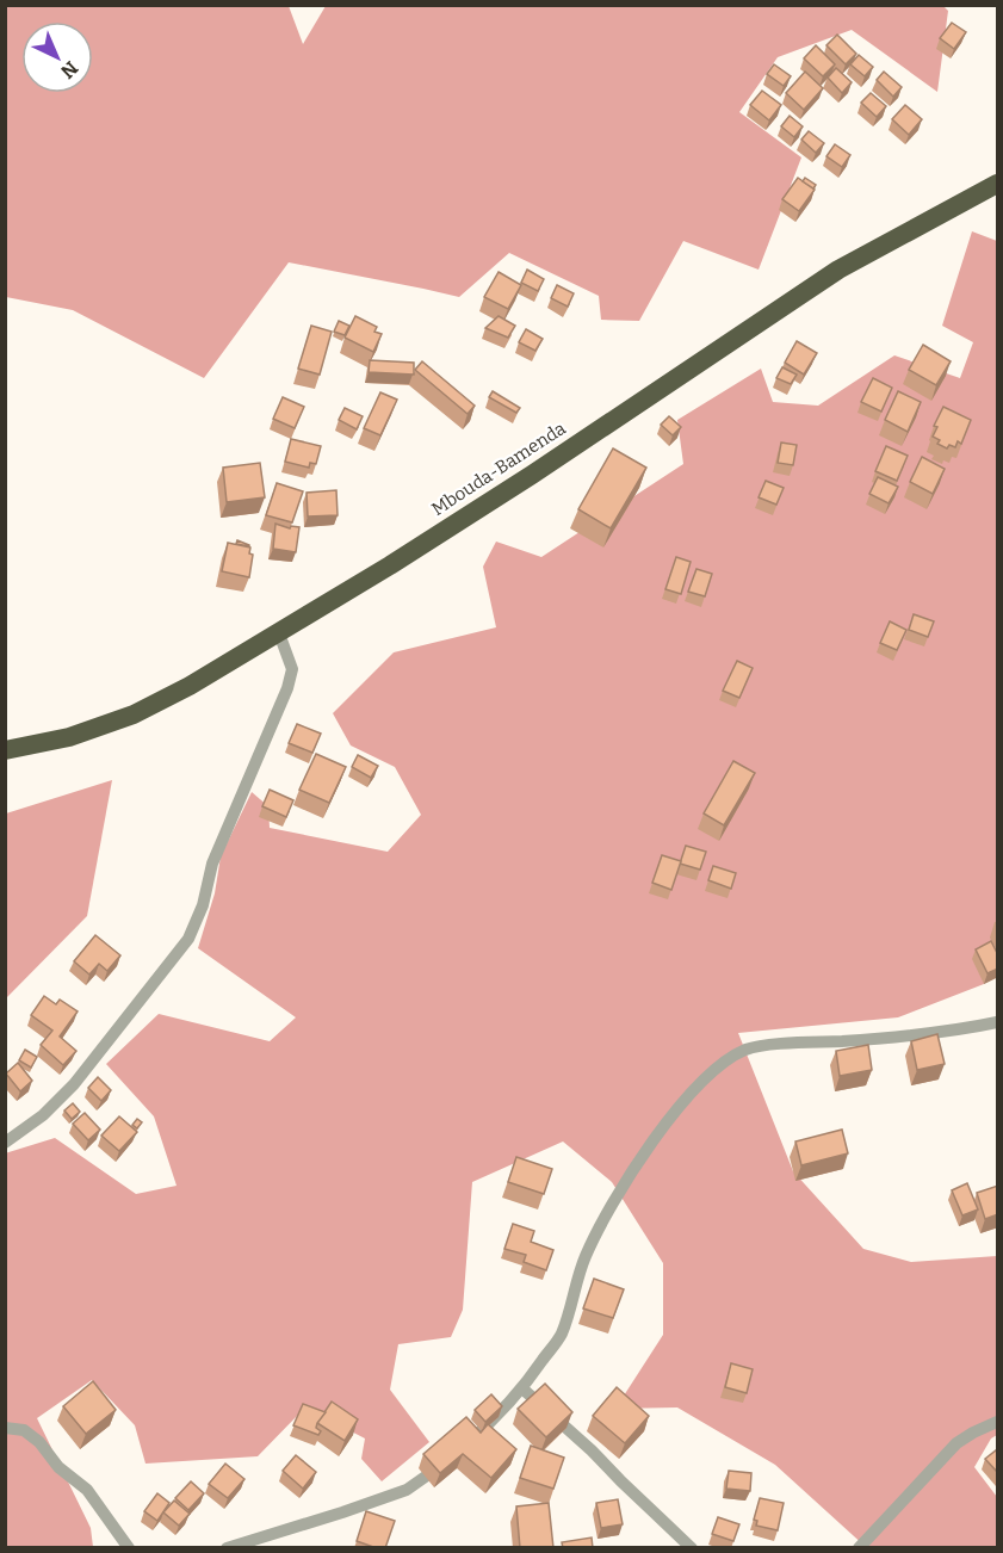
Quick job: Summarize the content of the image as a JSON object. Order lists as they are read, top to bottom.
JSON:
{
  "streets": {
    "highway": ["Mbouda-Bamenda"]
  },
  "north": "bottom right"
}
